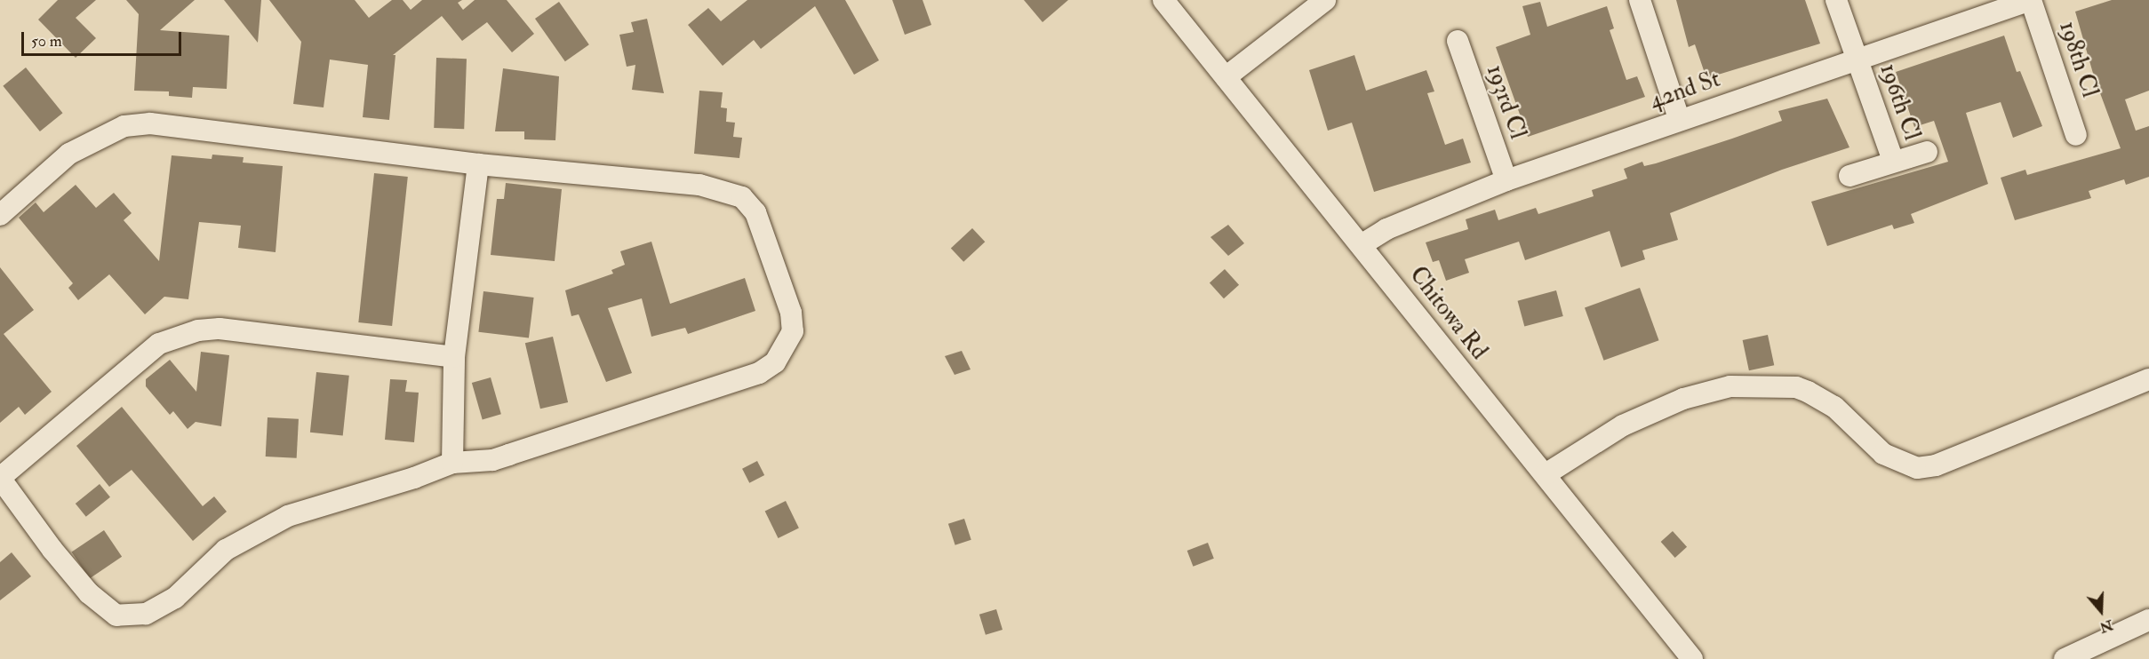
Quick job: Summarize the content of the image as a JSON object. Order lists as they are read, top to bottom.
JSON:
{
  "streets": {
    "street": [
      "198th Cl",
      "42nd St",
      "193rd Cl",
      "196th Cl",
      "Chitowa Rd"
    ]
  },
  "crossings": [
    ["198th Cl", "42nd St"],
    ["42nd St", "193rd Cl"],
    ["42nd St", "196th Cl"],
    ["42nd St", "Chitowa Rd"]
  ],
  "scale_bar": "50 m",
  "north": "bottom"
}
